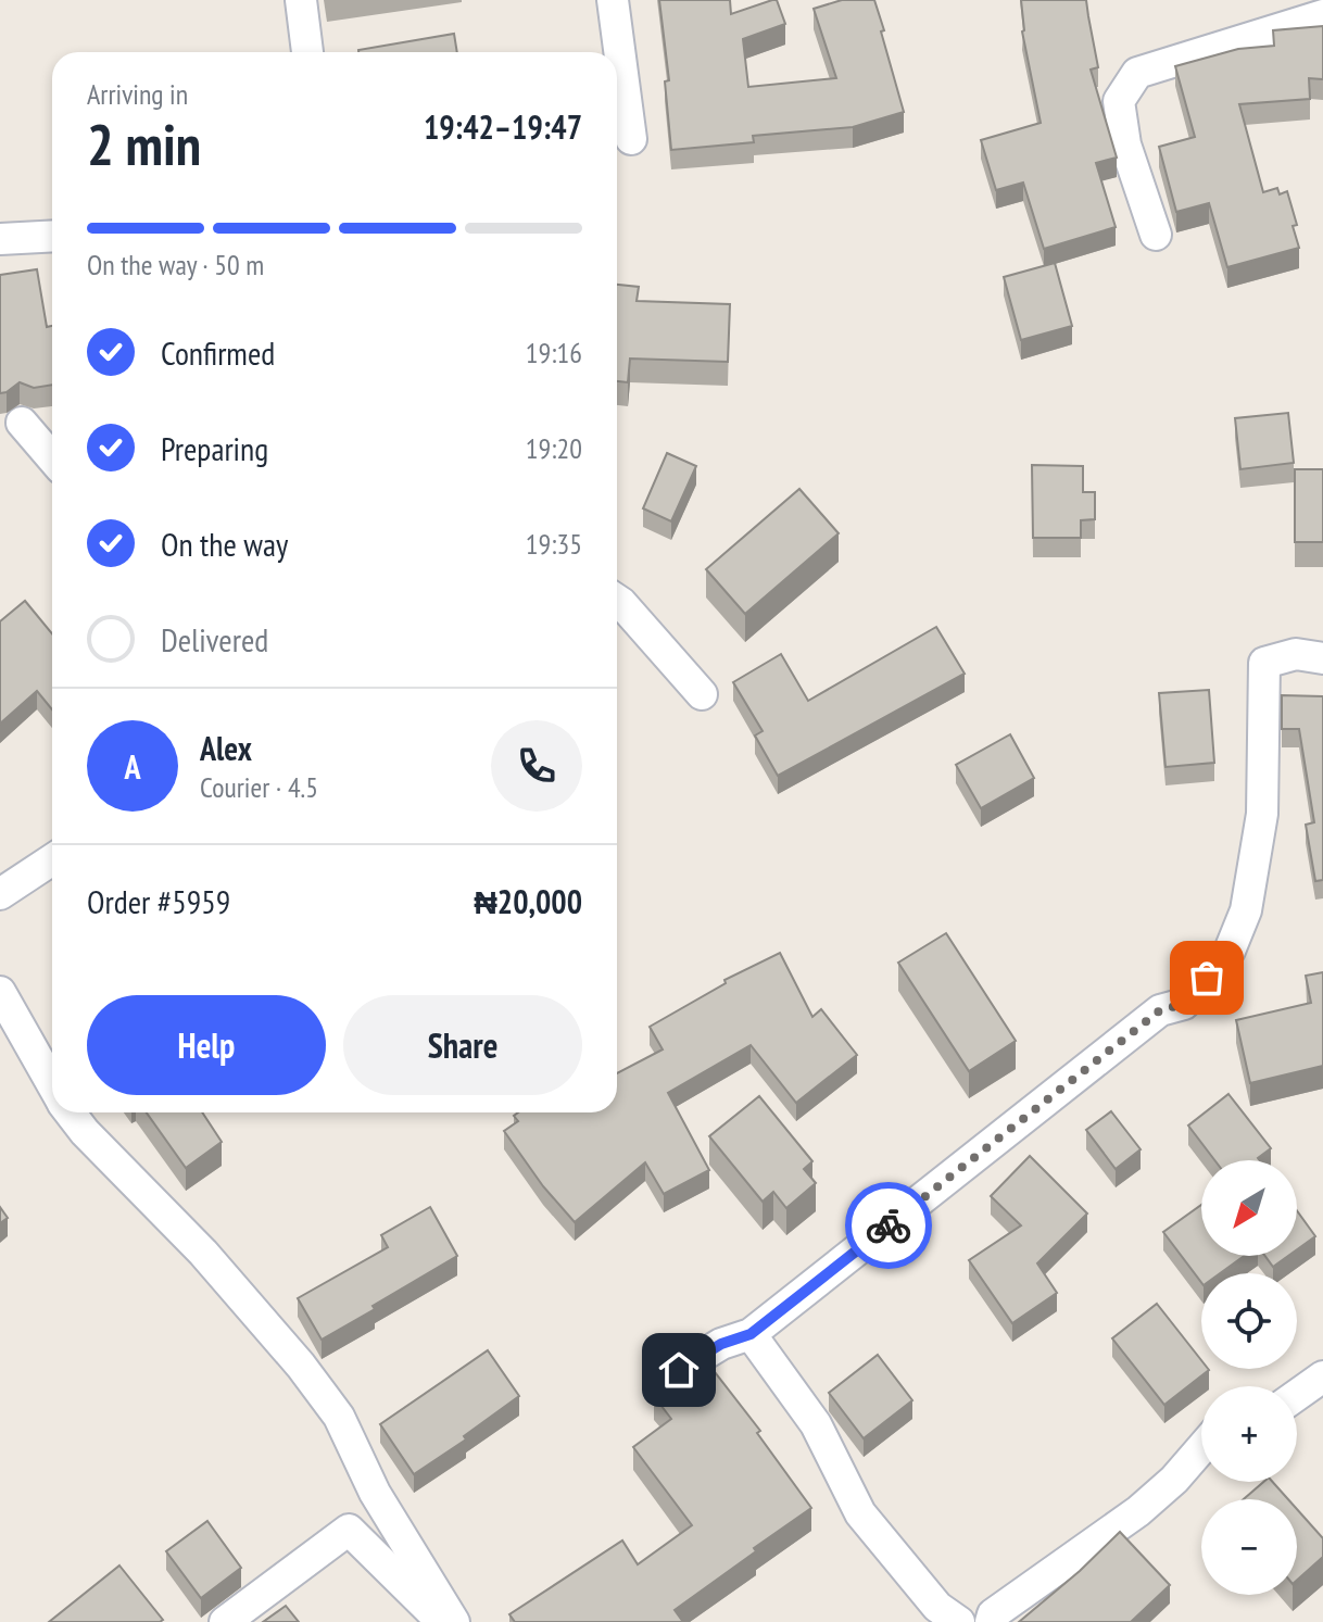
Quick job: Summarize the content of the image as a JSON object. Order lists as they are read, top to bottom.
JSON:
{
  "north": "bottom left",
  "page": {
    "heading": ["2 min", "Arriving in", "19:42–19:47"],
    "panel": [
      "Alex",
      "Courier · 4.5",
      "Order #5959",
      "₦20,000"
    ],
    "bar": "On the way · 50 m",
    "list": [
      ["Confirmed", "19:16"],
      ["Preparing", "19:20"],
      ["On the way", "19:35"],
      "Delivered"
    ],
    "round": "A",
    "buttons": ["Help", "Share"],
    "map_buttons": ["+", "−"]
  }
}
